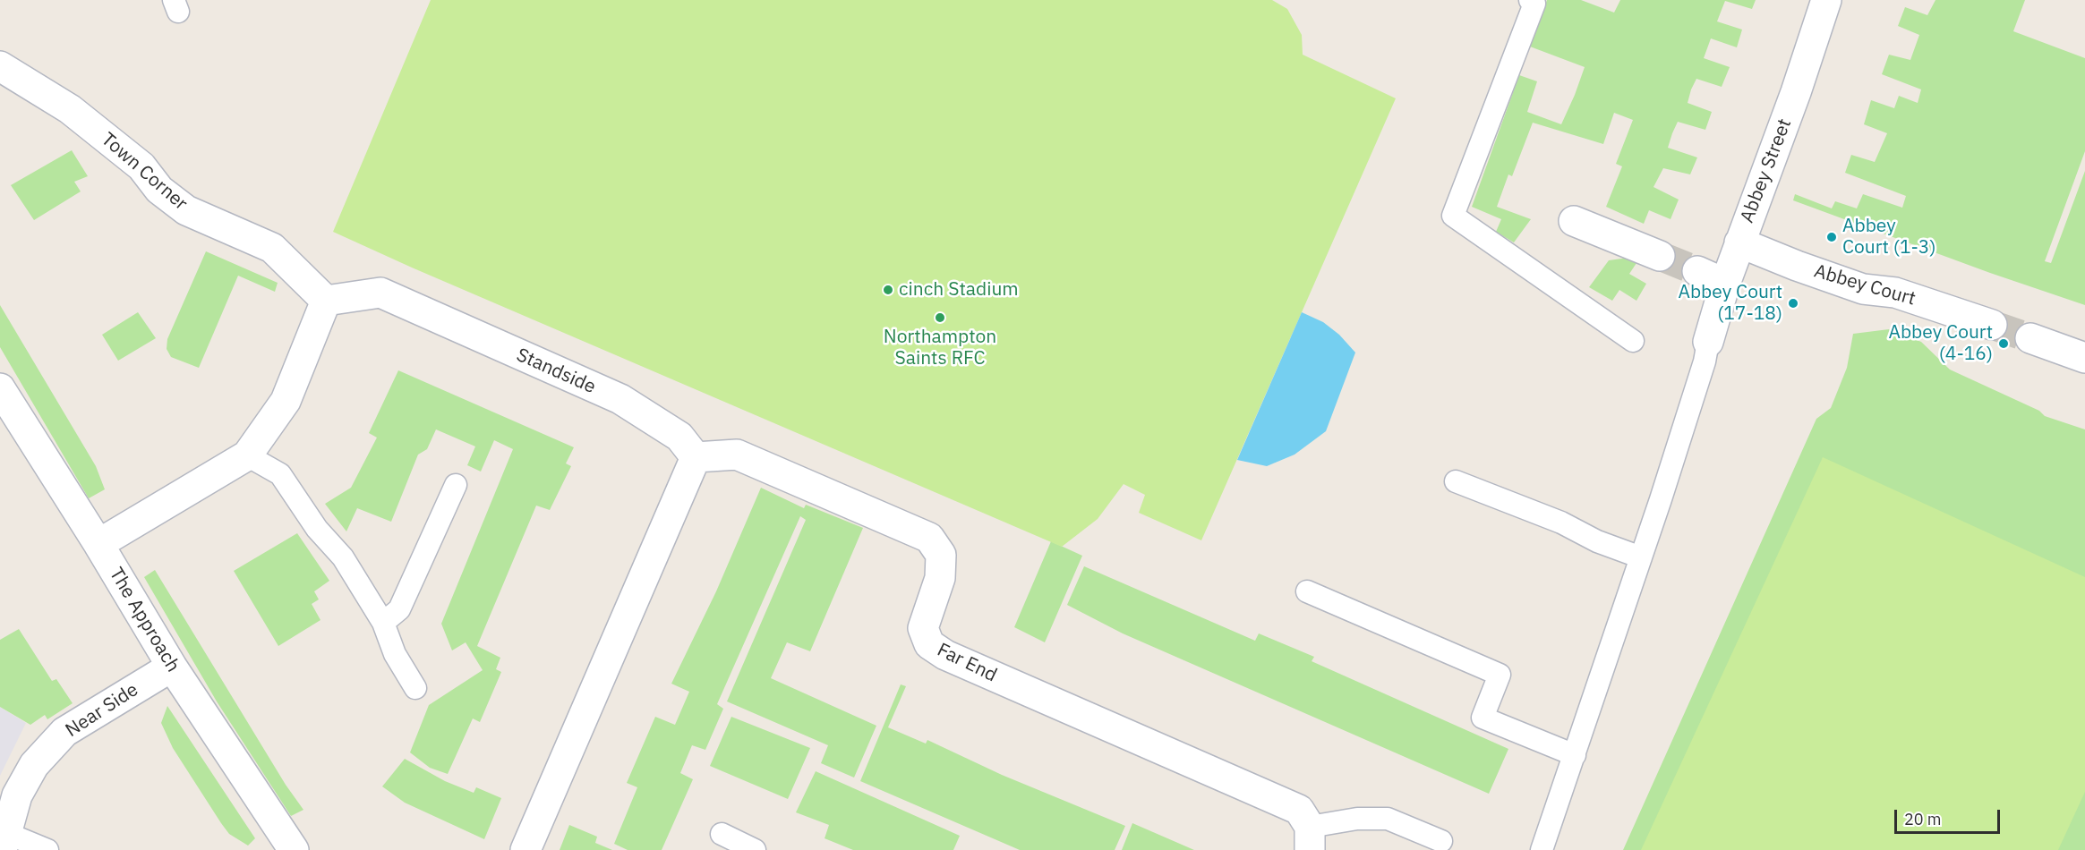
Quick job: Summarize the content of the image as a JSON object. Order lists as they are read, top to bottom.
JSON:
{
  "streets": {
    "street": [
      "Abbey Street",
      "Town Corner",
      "Abbey Court",
      "Standside",
      "The Approach",
      "Far End",
      "Near Side"
    ]
  },
  "crossings": [
    ["Abbey Street", "Abbey Court"],
    ["Town Corner", "Standside"],
    ["Standside", "Far End"],
    ["The Approach", "Near Side"]
  ],
  "places": [
    "Abbey Court (1-3)",
    "cinch Stadium",
    "Abbey Court (17-18)",
    "Northampton Saints RFC",
    "Abbey Court (4-16)"
  ],
  "scale_bar": "20 m"
}
